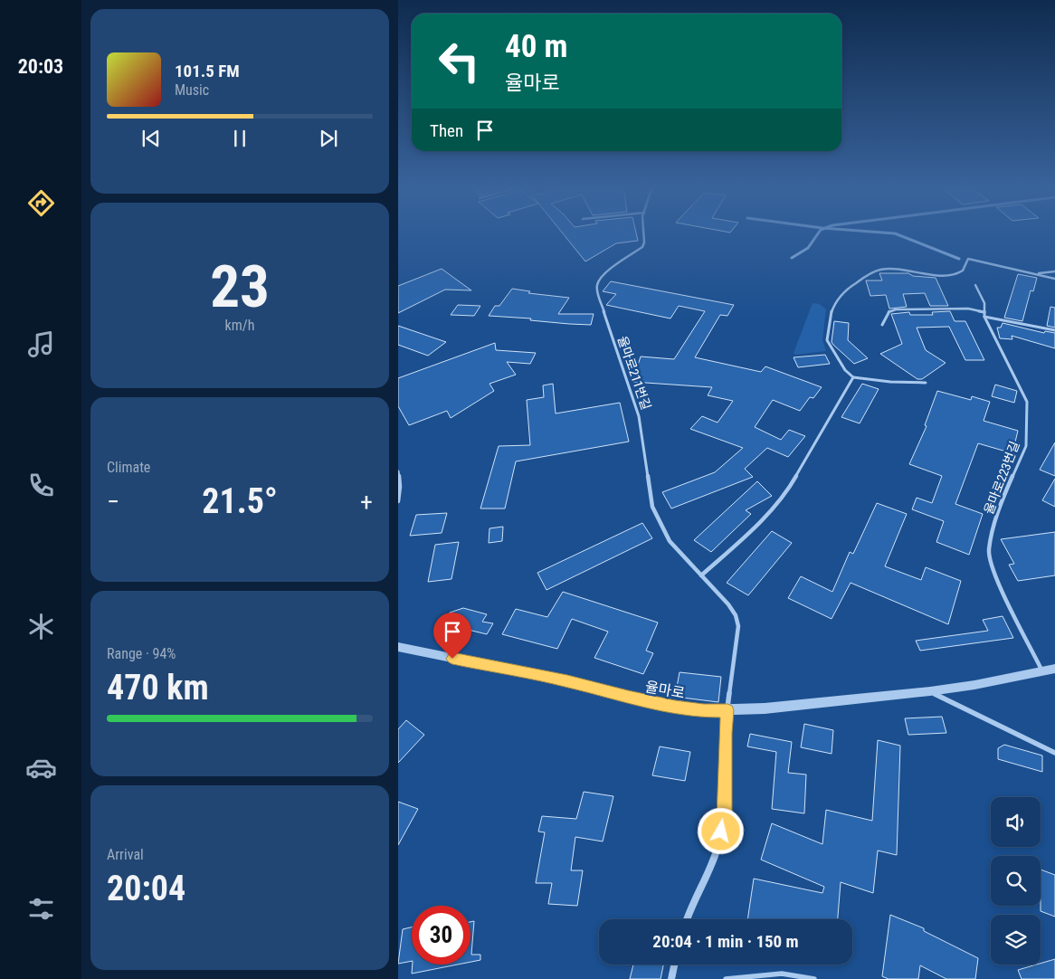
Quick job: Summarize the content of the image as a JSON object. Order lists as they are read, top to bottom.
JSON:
{
  "streets": {
    "street": ["율마로"],
    "lane": ["율마로211번길", "율마로223번길"]
  },
  "crossings": [
    ["율마로223번길", "율마로"]
  ],
  "page": {
    "tabs": "20:03",
    "turn": ["40 m", "율마로"],
    "song": ["101.5 FM", "Music"],
    "then": "Then",
    "tile": [
      ["23", "km/h"],
      "Climate",
      ["Range · 94%", "470 km"],
      ["Arrival", "20:04"]
    ],
    "heat": ["−", "21.5°", "+"],
    "limit": "30",
    "trip": "20:04 · 1 min · 150 m"
  }
}
